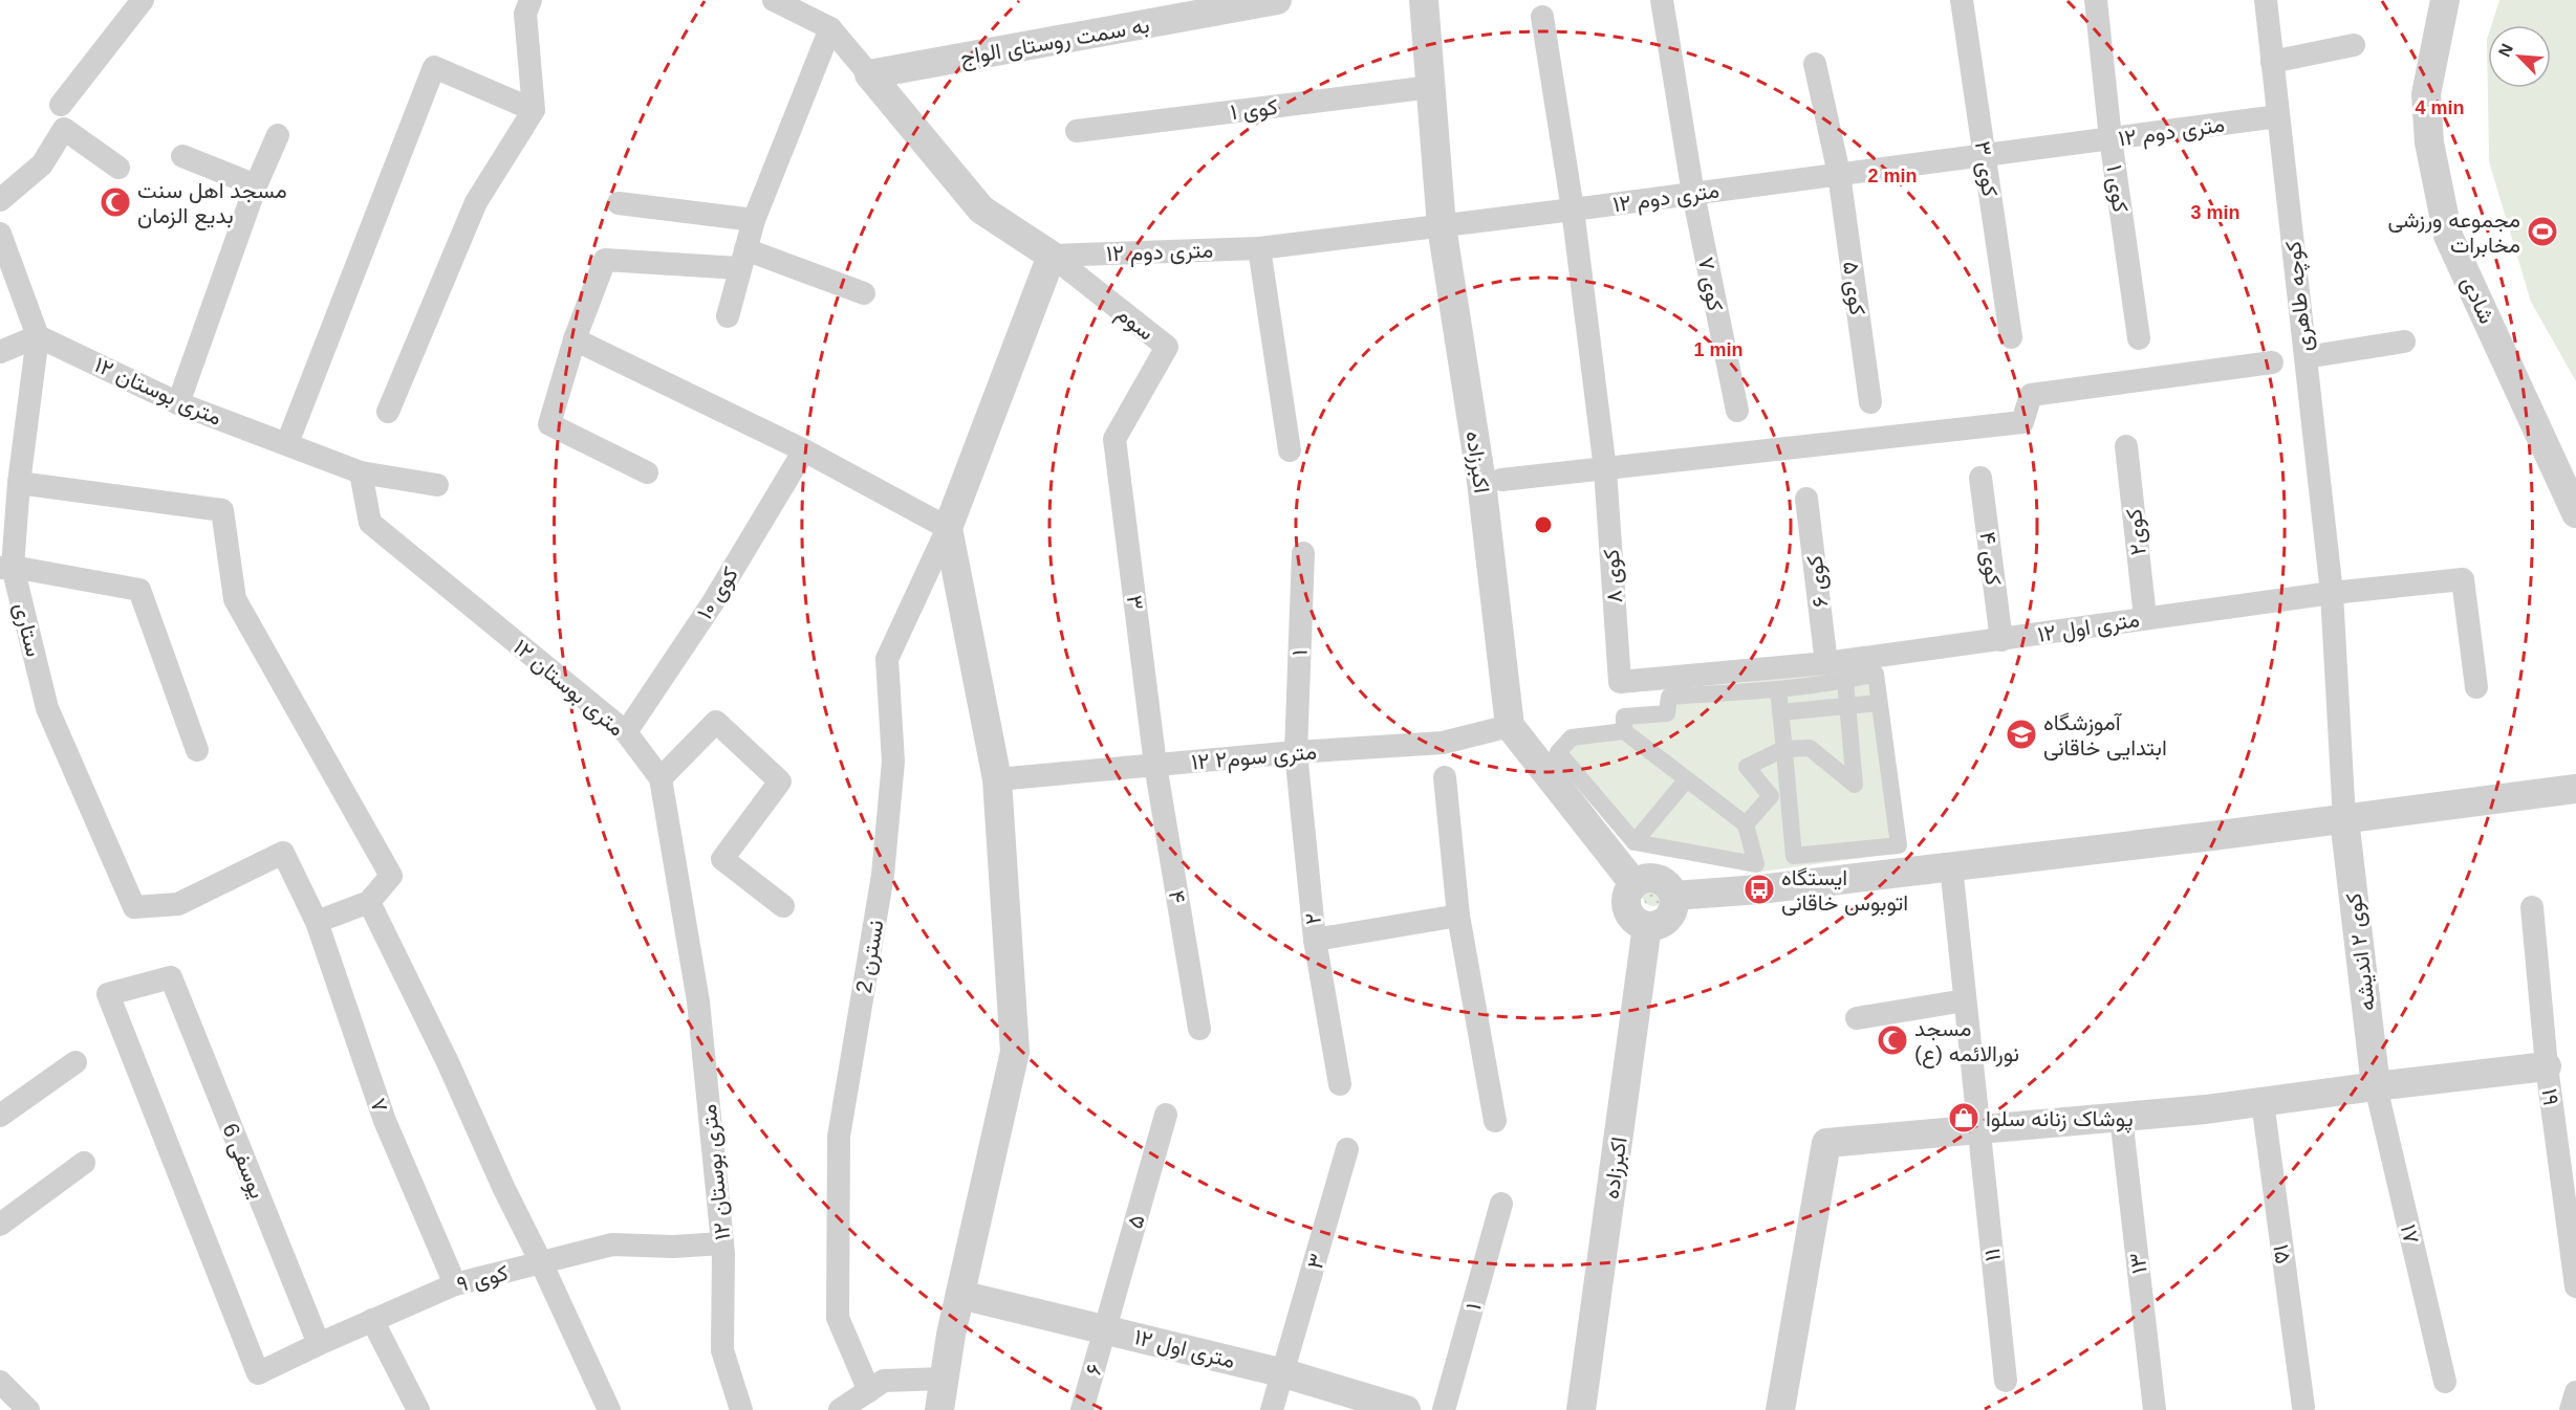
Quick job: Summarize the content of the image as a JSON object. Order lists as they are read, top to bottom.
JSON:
{
  "streets": {
    "street": [
      "به سمت روستای الواج",
      "کوی ۱",
      "۱۲ متری دوم",
      "کوی ۳",
      "کوی ۷",
      "کوی ۵",
      "کوچه طاهری",
      "شادی",
      "سوم",
      "۱۲ متری بوستان",
      "اکبرزاده",
      "کوی۲",
      "کوی ۴",
      "کوی ۸",
      "کوی ۶",
      "کوی ۱۰",
      "۳",
      "۱۲ متری اول",
      "ستاری",
      "۱",
      "۱۲ متری سوم۲",
      "۴",
      "۲",
      "کوی ۲ اندیشه",
      "نسترن 2",
      "۱۹",
      "۷",
      "یوسفی 6",
      "۵",
      "۱۷",
      "۱۵",
      "۱۱",
      "۱۳",
      "کوی ۹",
      "۶"
    ]
  },
  "crossings": [
    ["کوی ۱", "۱۲ متری دوم"],
    ["کوی ۱", "اکبرزاده"],
    ["۱۲ متری دوم", "کوی ۳"],
    ["۱۲ متری دوم", "کوی ۷"],
    ["۱۲ متری دوم", "کوی ۵"],
    ["۱۲ متری دوم", "کوچه طاهری"],
    ["۱۲ متری دوم", "سوم"],
    ["۱۲ متری دوم", "اکبرزاده"],
    ["۱۲ متری دوم", "کوی ۸"],
    ["کوچه طاهری", "۱۲ متری اول"],
    ["سوم", "۳"],
    ["۱۲ متری بوستان", "کوی ۱۰"],
    ["۱۲ متری بوستان", "ستاری"],
    ["۱۲ متری بوستان", "کوی ۹"],
    ["اکبرزاده", "۱۲ متری سوم۲"],
    ["کوی۲", "۱۲ متری اول"],
    ["کوی ۴", "۱۲ متری اول"],
    ["کوی ۸", "۱۲ متری اول"],
    ["کوی ۶", "۱۲ متری اول"],
    ["۳", "۱۲ متری اول"],
    ["۳", "۱۲ متری سوم۲"],
    ["۳", "۴"],
    ["۱۲ متری اول", "۵"],
    ["۱۲ متری اول", "۶"],
    ["ستاری", "۷"],
    ["۱", "۱۲ متری سوم۲"],
    ["۱", "۲"],
    ["۱۲ متری سوم۲", "۴"],
    ["۱۲ متری سوم۲", "۲"],
    ["کوی ۲ اندیشه", "۱۷"],
    ["۷", "کوی ۹"],
    ["یوسفی 6", "کوی ۹"],
    ["۵", "۶"]
  ],
  "places": {
    "mosque": ["مسجد اهل سنت بدیع الزمان", "مسجد نورالائمه (ع)"],
    "sports": ["مجموعه ورزشی مخابرات"],
    "school or university": ["آموزشگاه ابتدایی خاقانی"],
    "bus stop": ["ایستگاه اتوبوس خاقانی"],
    "shop": ["پوشاک زنانه سلوا"]
  },
  "north": "top left",
  "rings": [
    "4 min",
    "2 min",
    "3 min",
    "1 min"
  ]
}
